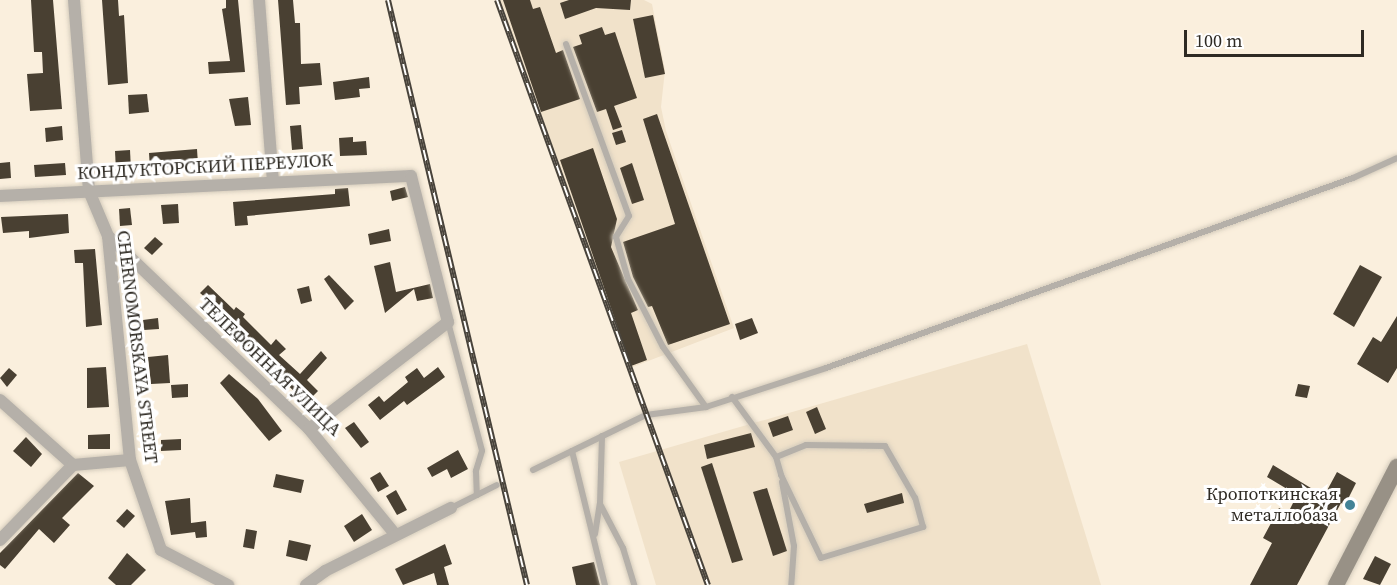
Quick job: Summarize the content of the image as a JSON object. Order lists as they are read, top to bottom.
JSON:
{
  "streets": {
    "street": ["КОНДУКТОРСКИЙ ПЕРЕУЛОК", "CHERNOMORSKAYA STREET", "ТЕЛЕФОННАЯ УЛИЦА"]
  },
  "crossings": [
    ["КОНДУКТОРСКИЙ ПЕРЕУЛОК", "CHERNOMORSKAYA STREET"],
    ["CHERNOMORSKAYA STREET", "ТЕЛЕФОННАЯ УЛИЦА"]
  ],
  "places": ["Кропоткинская металлобаза"],
  "scale_bar": "100 m"
}
